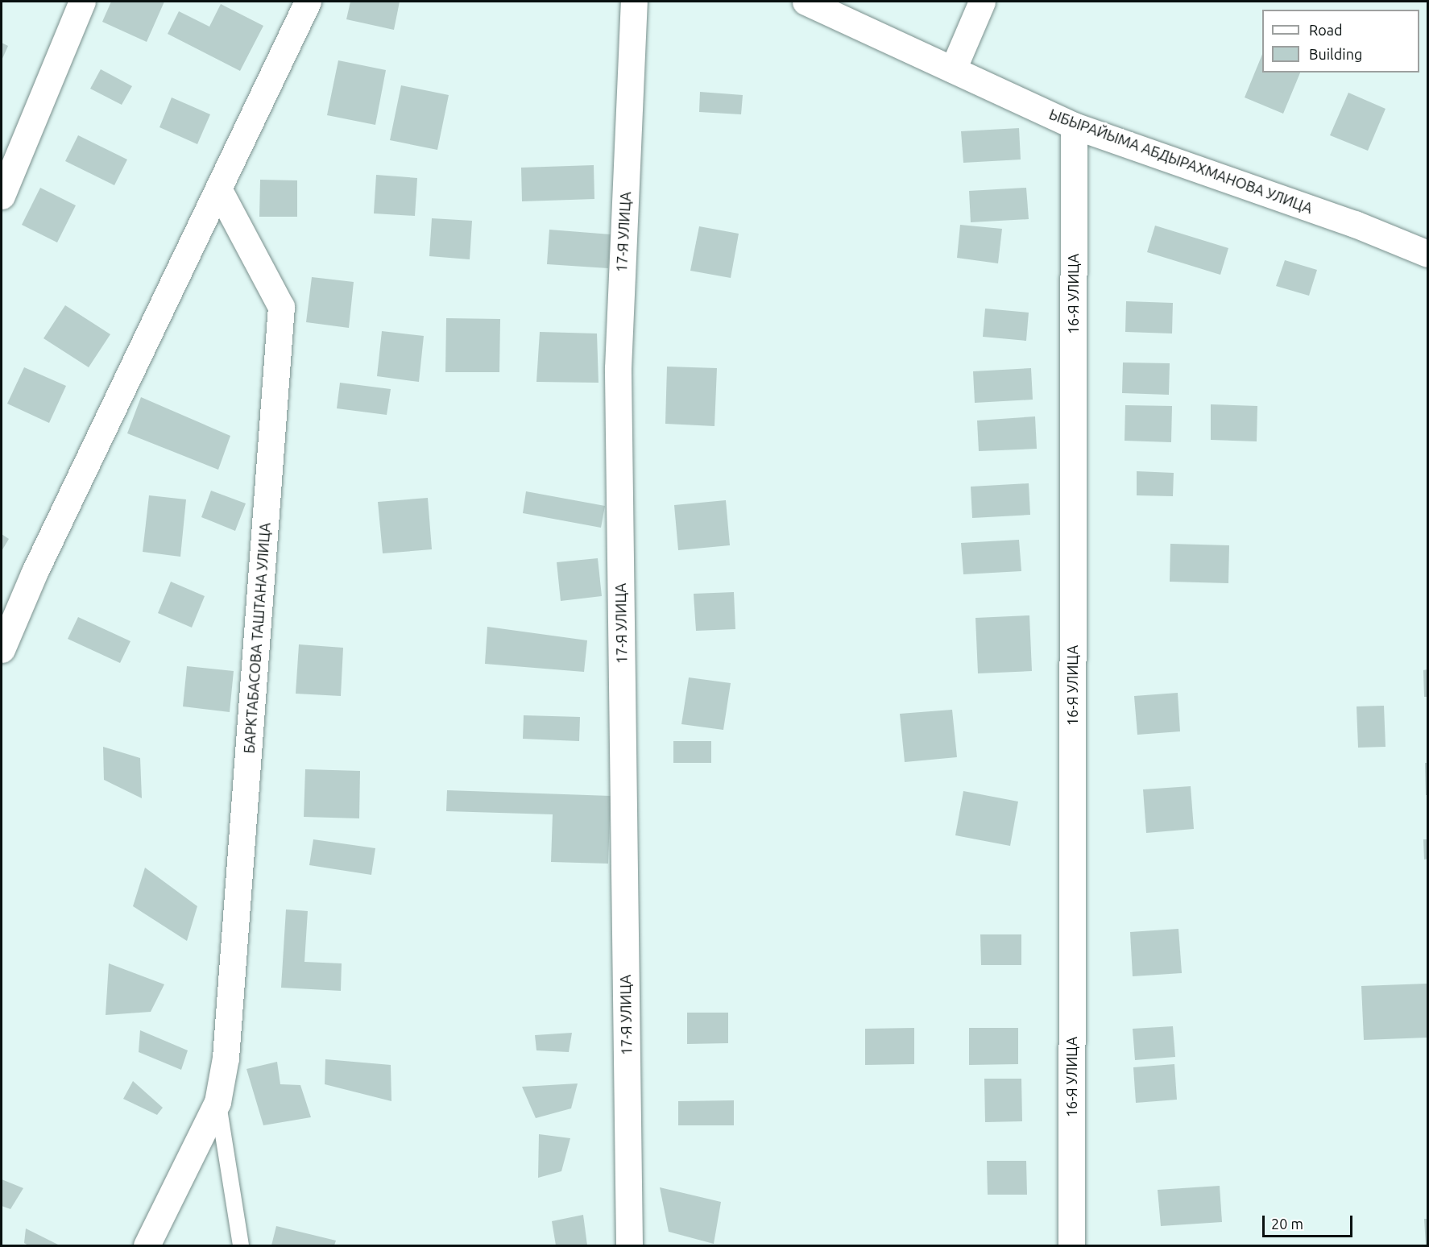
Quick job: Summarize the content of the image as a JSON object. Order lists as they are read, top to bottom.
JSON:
{
  "streets": {
    "street": [
      "ЫБЫРАЙЫМА АБДЫРАХМАНОВА УЛИЦА",
      "17-Я УЛИЦА",
      "16-Я УЛИЦА",
      "БАРКТАБАСОВА ТАШТАНА УЛИЦА"
    ]
  },
  "crossings": [
    ["ЫБЫРАЙЫМА АБДЫРАХМАНОВА УЛИЦА", "16-Я УЛИЦА"]
  ],
  "legend": ["Road", "Building"],
  "scale_bar": "20 m"
}
